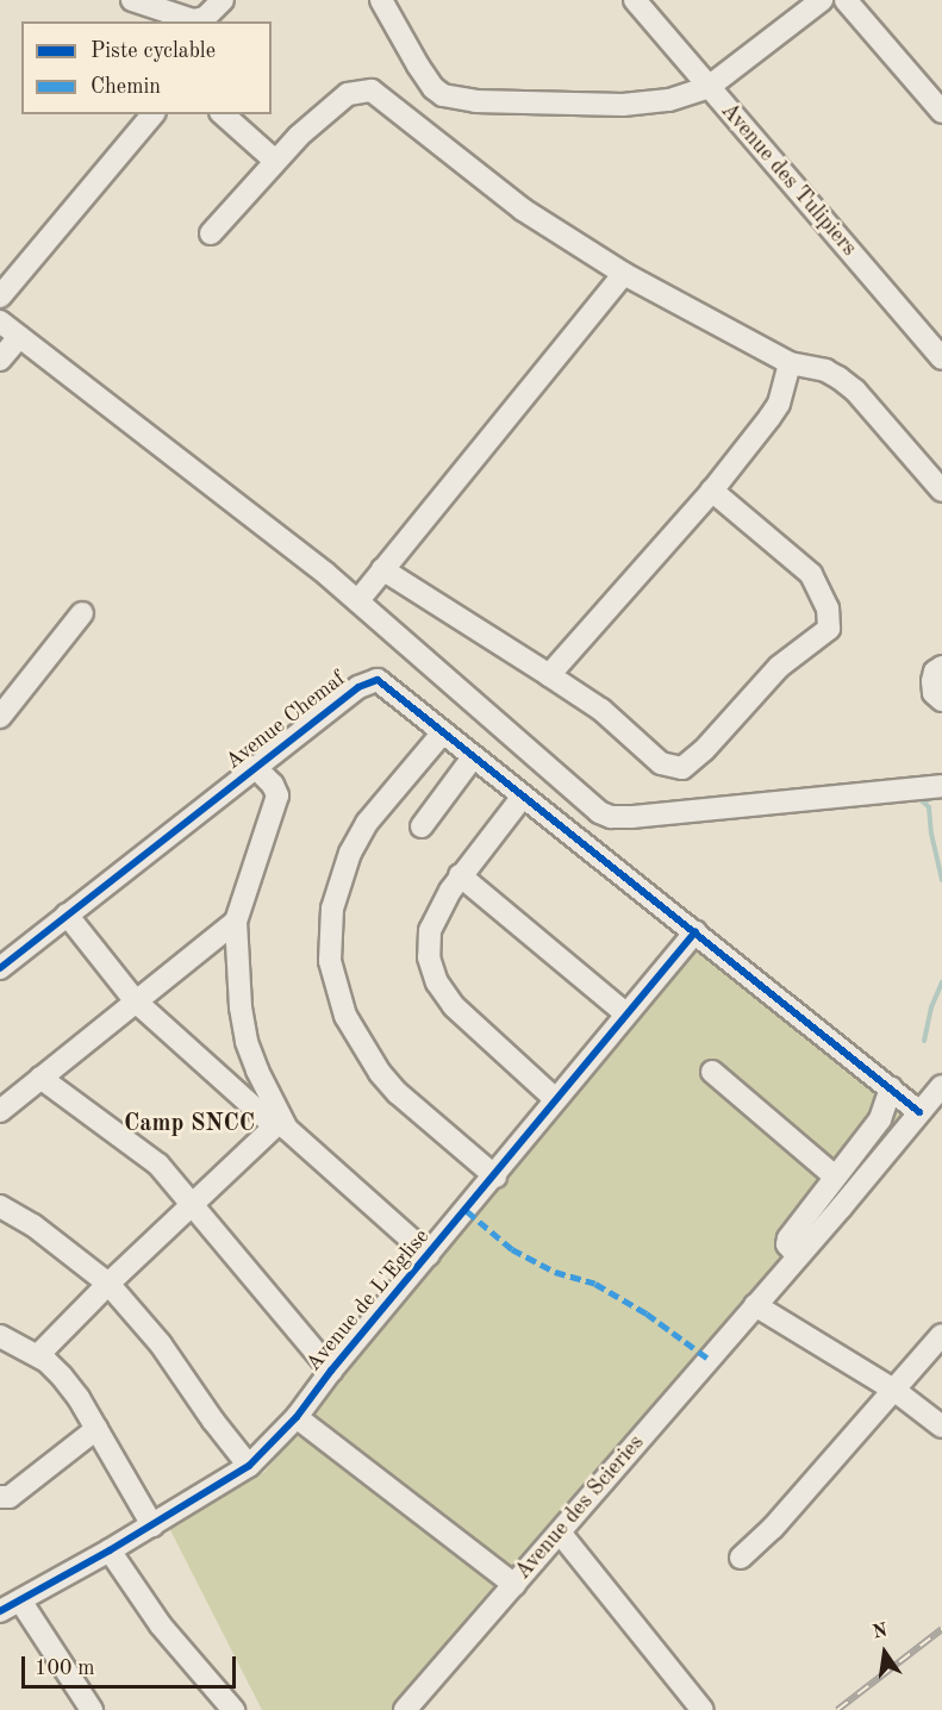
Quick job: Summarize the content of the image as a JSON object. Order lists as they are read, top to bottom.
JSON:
{
  "streets": {
    "street": [
      "Avenue des Tulipiers",
      "Avenue Chemaf",
      "Avenue de L'Eglise",
      "Avenue des Scieries"
    ]
  },
  "crossings": [
    ["Avenue Chemaf", "Avenue de L'Eglise"],
    ["Avenue Chemaf", "Avenue des Scieries"]
  ],
  "districts": ["Camp SNCC"],
  "legend": ["Piste cyclable", "Chemin"],
  "scale_bar": "100 m",
  "north": "top"
}
